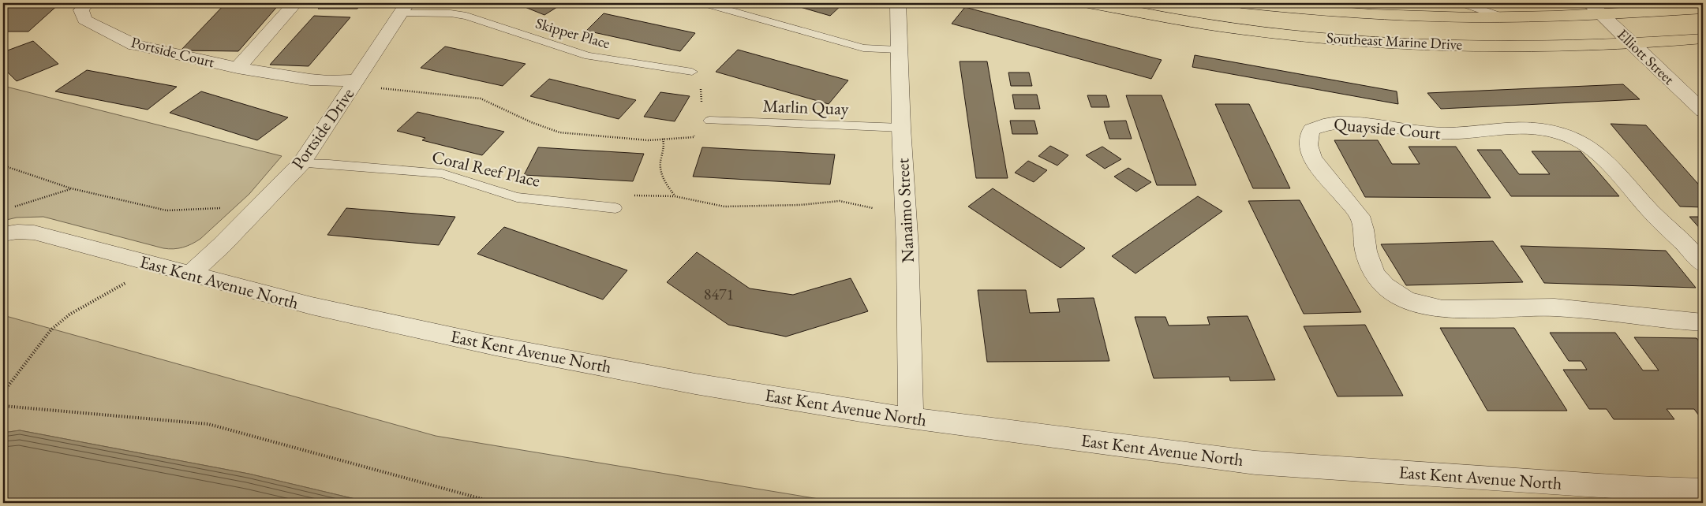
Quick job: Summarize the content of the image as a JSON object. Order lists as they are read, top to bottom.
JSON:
{
  "streets": {
    "main road": ["Southeast Marine Drive"],
    "street": [
      "Portside Court",
      "Elliott Street",
      "Portside Drive",
      "Quayside Court",
      "Nanaimo Street",
      "East Kent Avenue North"
    ],
    "lane": ["Skipper Place", "Marlin Quay", "Coral Reef Place"]
  },
  "crossings": [
    ["Skipper Place", "Portside Drive"],
    ["Southeast Marine Drive", "Elliott Street"],
    ["Portside Court", "Portside Drive"],
    ["Marlin Quay", "Nanaimo Street"],
    ["Portside Drive", "Coral Reef Place"],
    ["Portside Drive", "East Kent Avenue North"],
    ["Nanaimo Street", "East Kent Avenue North"]
  ],
  "house_numbers": ["8471"]
}
